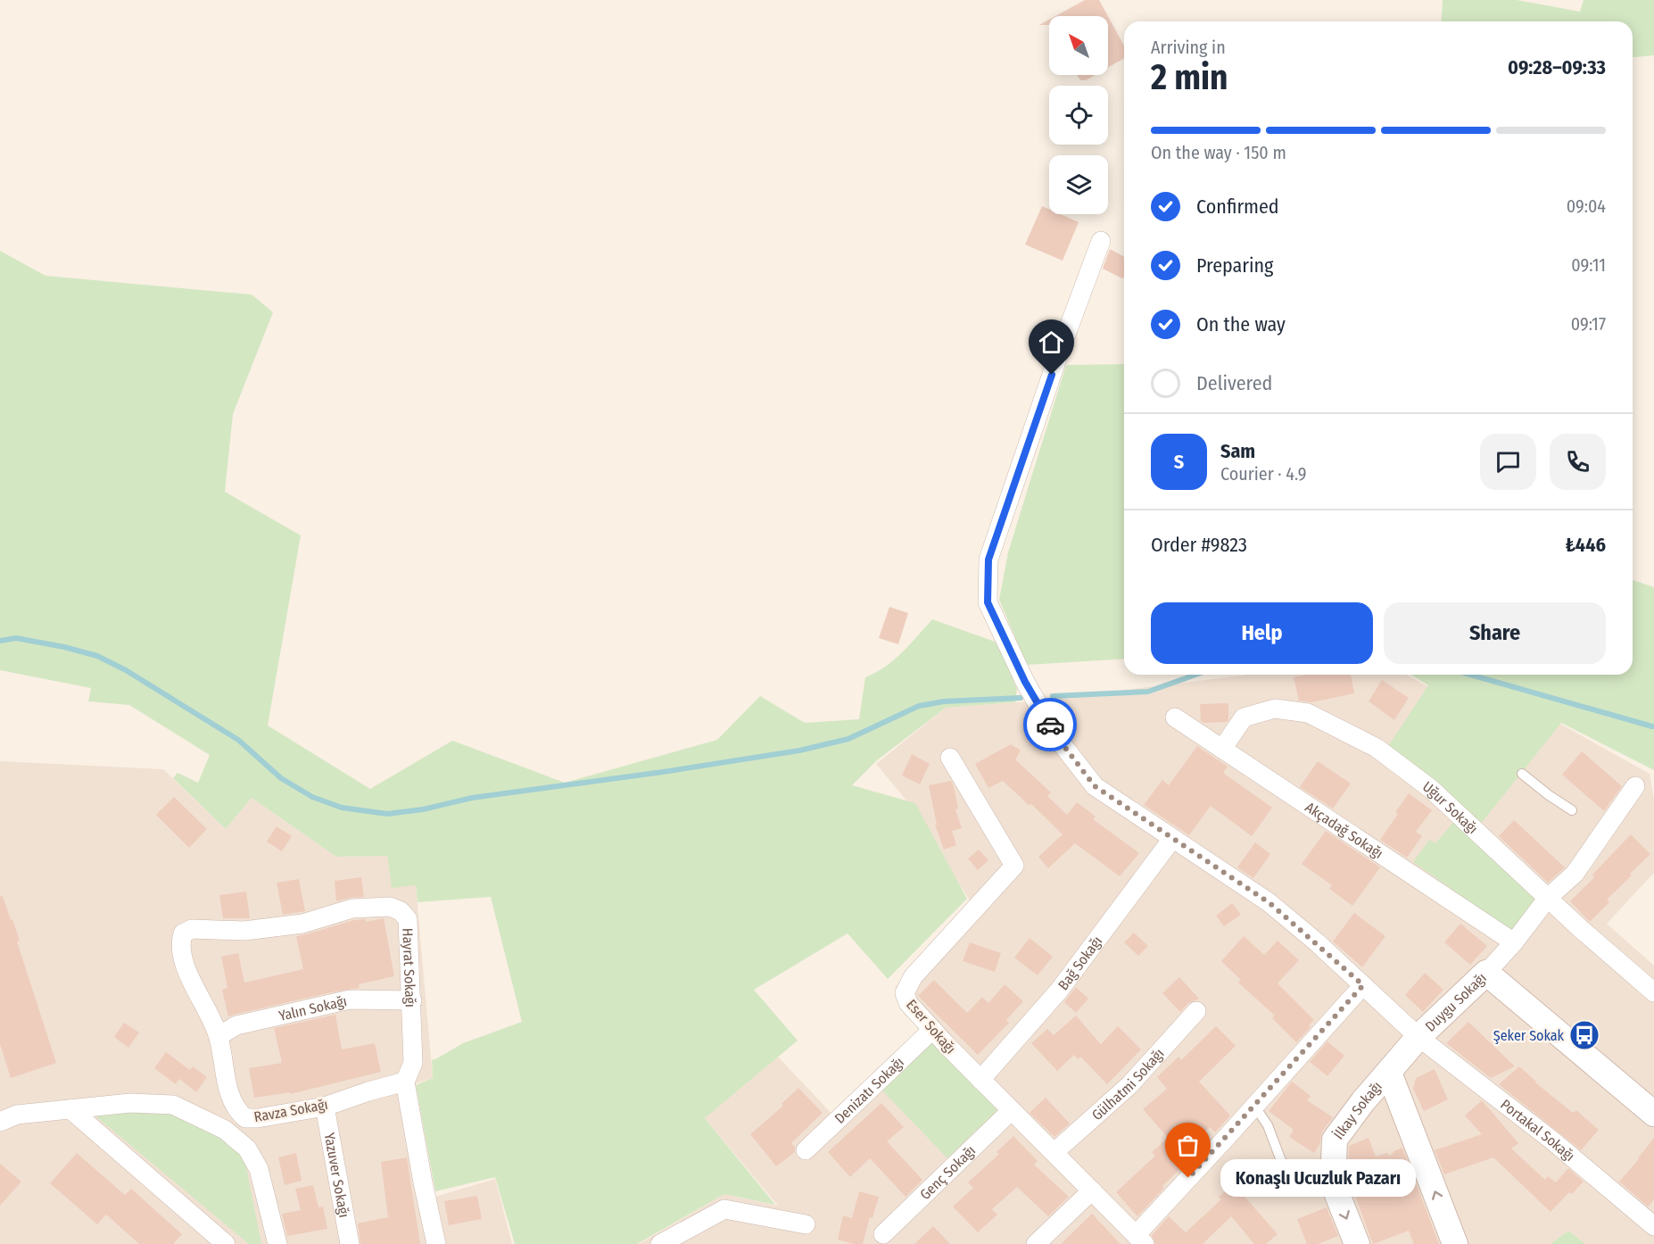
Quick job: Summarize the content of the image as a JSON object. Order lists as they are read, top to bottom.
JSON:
{
  "streets": {
    "street": [
      "Uğur Sokağı",
      "Akçadağ Sokağı",
      "Bağ Sokağı",
      "Hayrat Sokağı",
      "Duygu Sokağı",
      "Yalın Sokağı",
      "Eser Sokağı",
      "Gülhatmi Sokağı",
      "Denizatı Sokağı",
      "Ravza Sokağı",
      "İlkay Sokağı",
      "Portakal Sokağı",
      "Genç Sokağı",
      "Yazuver Sokağı"
    ]
  },
  "crossings": [
    ["Uğur Sokağı", "Akçadağ Sokağı"],
    ["Uğur Sokağı", "Duygu Sokağı"],
    ["Akçadağ Sokağı", "Duygu Sokağı"],
    ["Bağ Sokağı", "Eser Sokağı"],
    ["Bağ Sokağı", "Portakal Sokağı"],
    ["Hayrat Sokağı", "Yalın Sokağı"],
    ["Hayrat Sokağı", "Ravza Sokağı"],
    ["Duygu Sokağı", "İlkay Sokağı"],
    ["Duygu Sokağı", "Portakal Sokağı"],
    ["Yalın Sokağı", "Ravza Sokağı"],
    ["Eser Sokağı", "Gülhatmi Sokağı"],
    ["Eser Sokağı", "Denizatı Sokağı"],
    ["Eser Sokağı", "Genç Sokağı"],
    ["Ravza Sokağı", "Yazuver Sokağı"]
  ],
  "one_way": ["İlkay Sokağı"],
  "places": {
    "bus stop": ["Şeker Sokak"],
    "other": ["Konaşlı Ucuzluk Pazarı"]
  },
  "north": "top left",
  "page": {
    "heading": ["2 min", "Arriving in", "09:28–09:33"],
    "panel": [
      "Sam",
      "Courier · 4.9",
      "Order #9823",
      "₺446"
    ],
    "bar": "On the way · 150 m",
    "list": [
      ["Confirmed", "09:04"],
      ["Preparing", "09:11"],
      ["On the way", "09:17"],
      "Delivered"
    ],
    "round": "S",
    "buttons": ["Help", "Share"],
    "bubble": "Konaşlı Ucuzluk Pazarı"
  }
}
